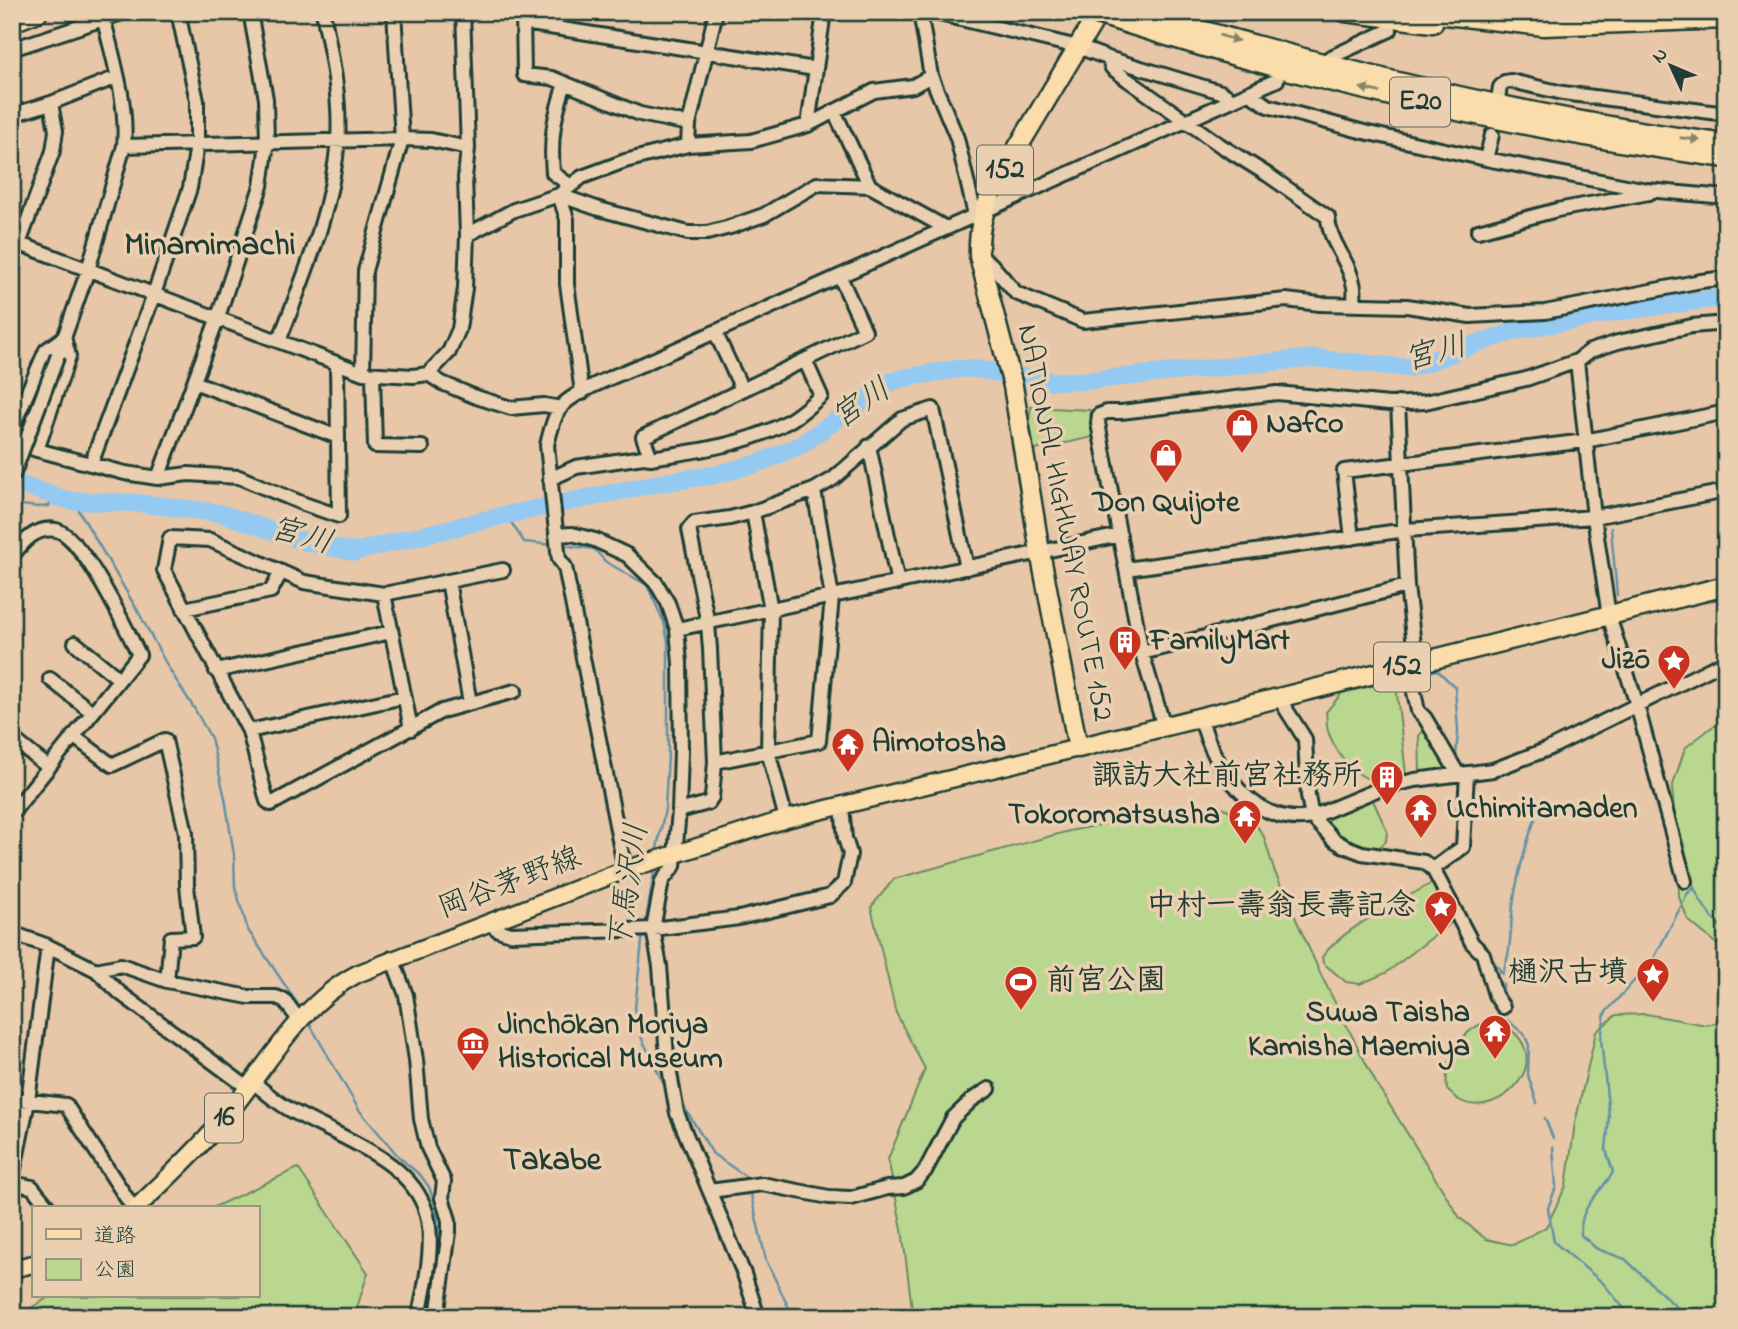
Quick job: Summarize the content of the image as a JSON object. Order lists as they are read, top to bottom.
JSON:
{
  "streets": {
    "highway": ["E20", "152", "NATIONAL HIGHWAY ROUTE 152"],
    "main road": ["岡谷茅野線", "16"]
  },
  "crossings": [
    ["NATIONAL HIGHWAY ROUTE 152", "岡谷茅野線"]
  ],
  "districts": ["Minamimachi", "Takabe"],
  "water": ["宮川", "下馬沢川"],
  "places": {
    "shop": ["Nafco", "Don Quijote"],
    "building": ["FamilyMart", "諏訪大社前宮社務所"],
    "place": ["Jizō", "中村一壽翁長壽記念", "樋沢古墳"],
    "temple": [
      "Aimotosha",
      "Uchimitamaden",
      "Tokoromatsusha",
      "Suwa Taisha Kamisha Maemiya"
    ],
    "sports": ["前宮公園"],
    "museum": ["Jinchōkan Moriya Historical Museum"]
  },
  "legend": ["道路", "公園"],
  "north": "top left"
}
